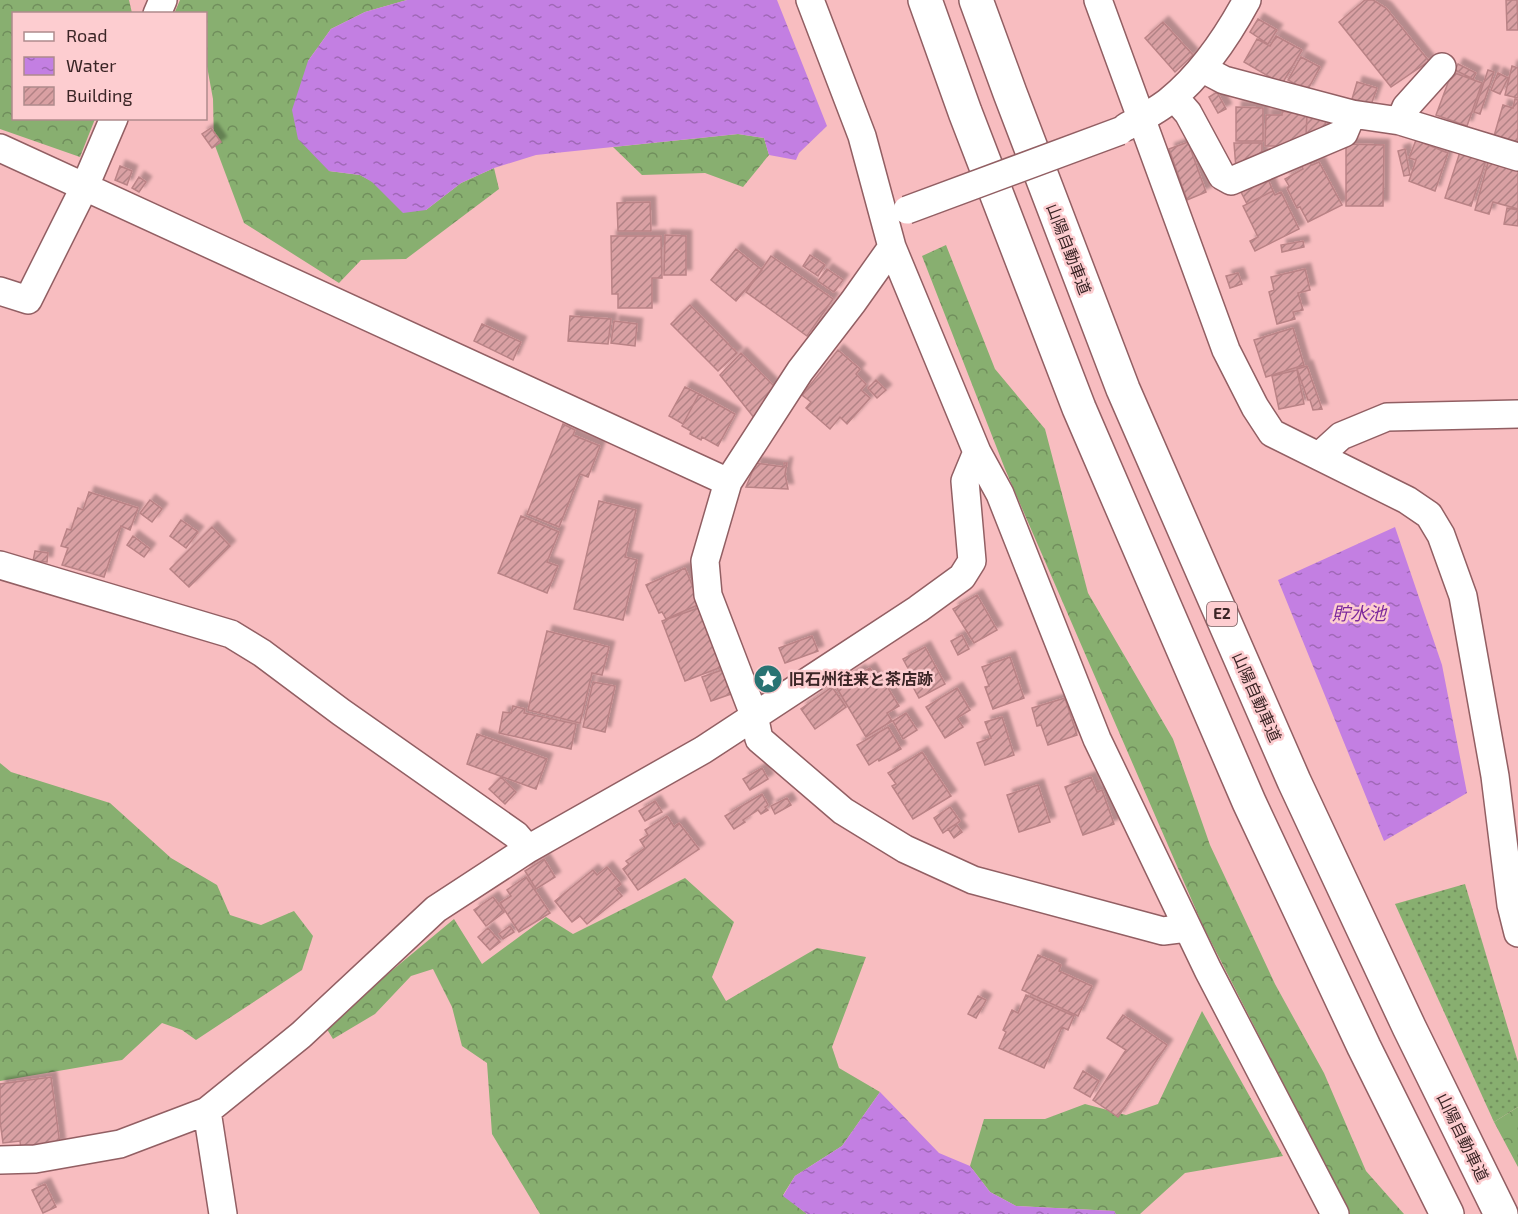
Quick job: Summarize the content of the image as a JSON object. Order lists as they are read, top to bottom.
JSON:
{
  "streets": {
    "highway": ["山陽自動車道", "E2"]
  },
  "water": ["貯水池"],
  "places": {
    "place": ["旧石州往来と茶店跡"]
  },
  "legend": ["Road", "Water", "Building"]
}
